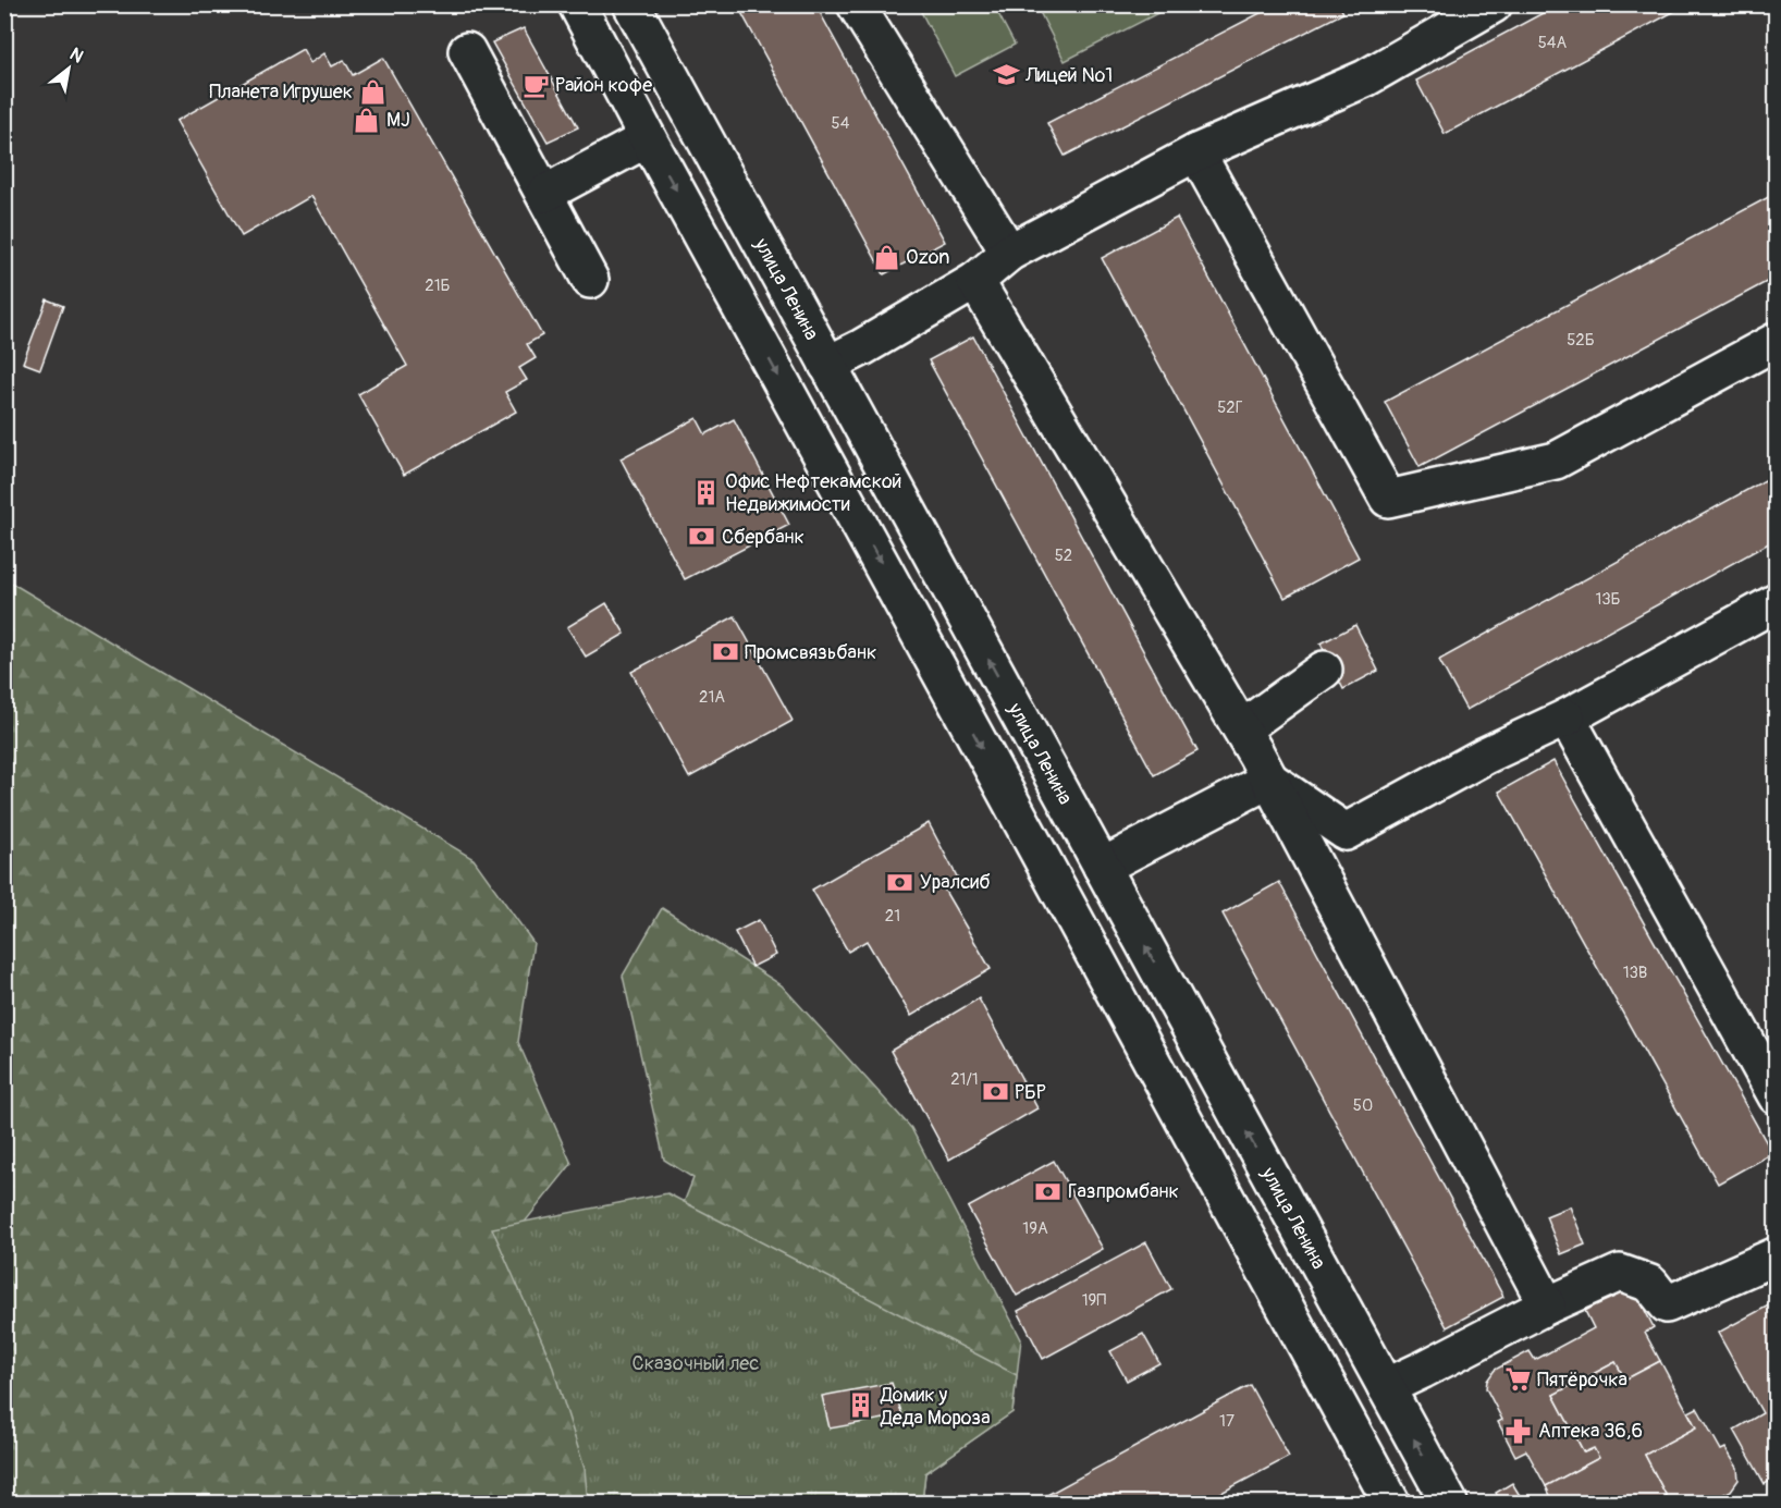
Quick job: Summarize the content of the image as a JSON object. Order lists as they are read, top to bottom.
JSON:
{
  "streets": {
    "main road": ["улица Ленина"]
  },
  "parks": ["Сказочный лес"],
  "places": {
    "school or university": ["Лицей №1"],
    "cafe": ["Район кофе"],
    "shop": ["Планета Игрушек", "MJ", "Ozon"],
    "building": ["Офис Нефтекамской Недвижимости", "Домик у Деда Мороза"],
    "bank": [
      "Сбербанк",
      "Промсвязьбанк",
      "Уралсиб",
      "РБР",
      "Газпромбанк"
    ],
    "supermarket": ["Пятёрочка"],
    "pharmacy": ["Аптека 36,6"]
  },
  "house_numbers": [
    "54А",
    "54",
    "21Б",
    "52Б",
    "52Г",
    "52",
    "13Б",
    "21А",
    "21",
    "13В",
    "21/1",
    "50",
    "19А",
    "19П",
    "17"
  ],
  "north": "top right"
}
